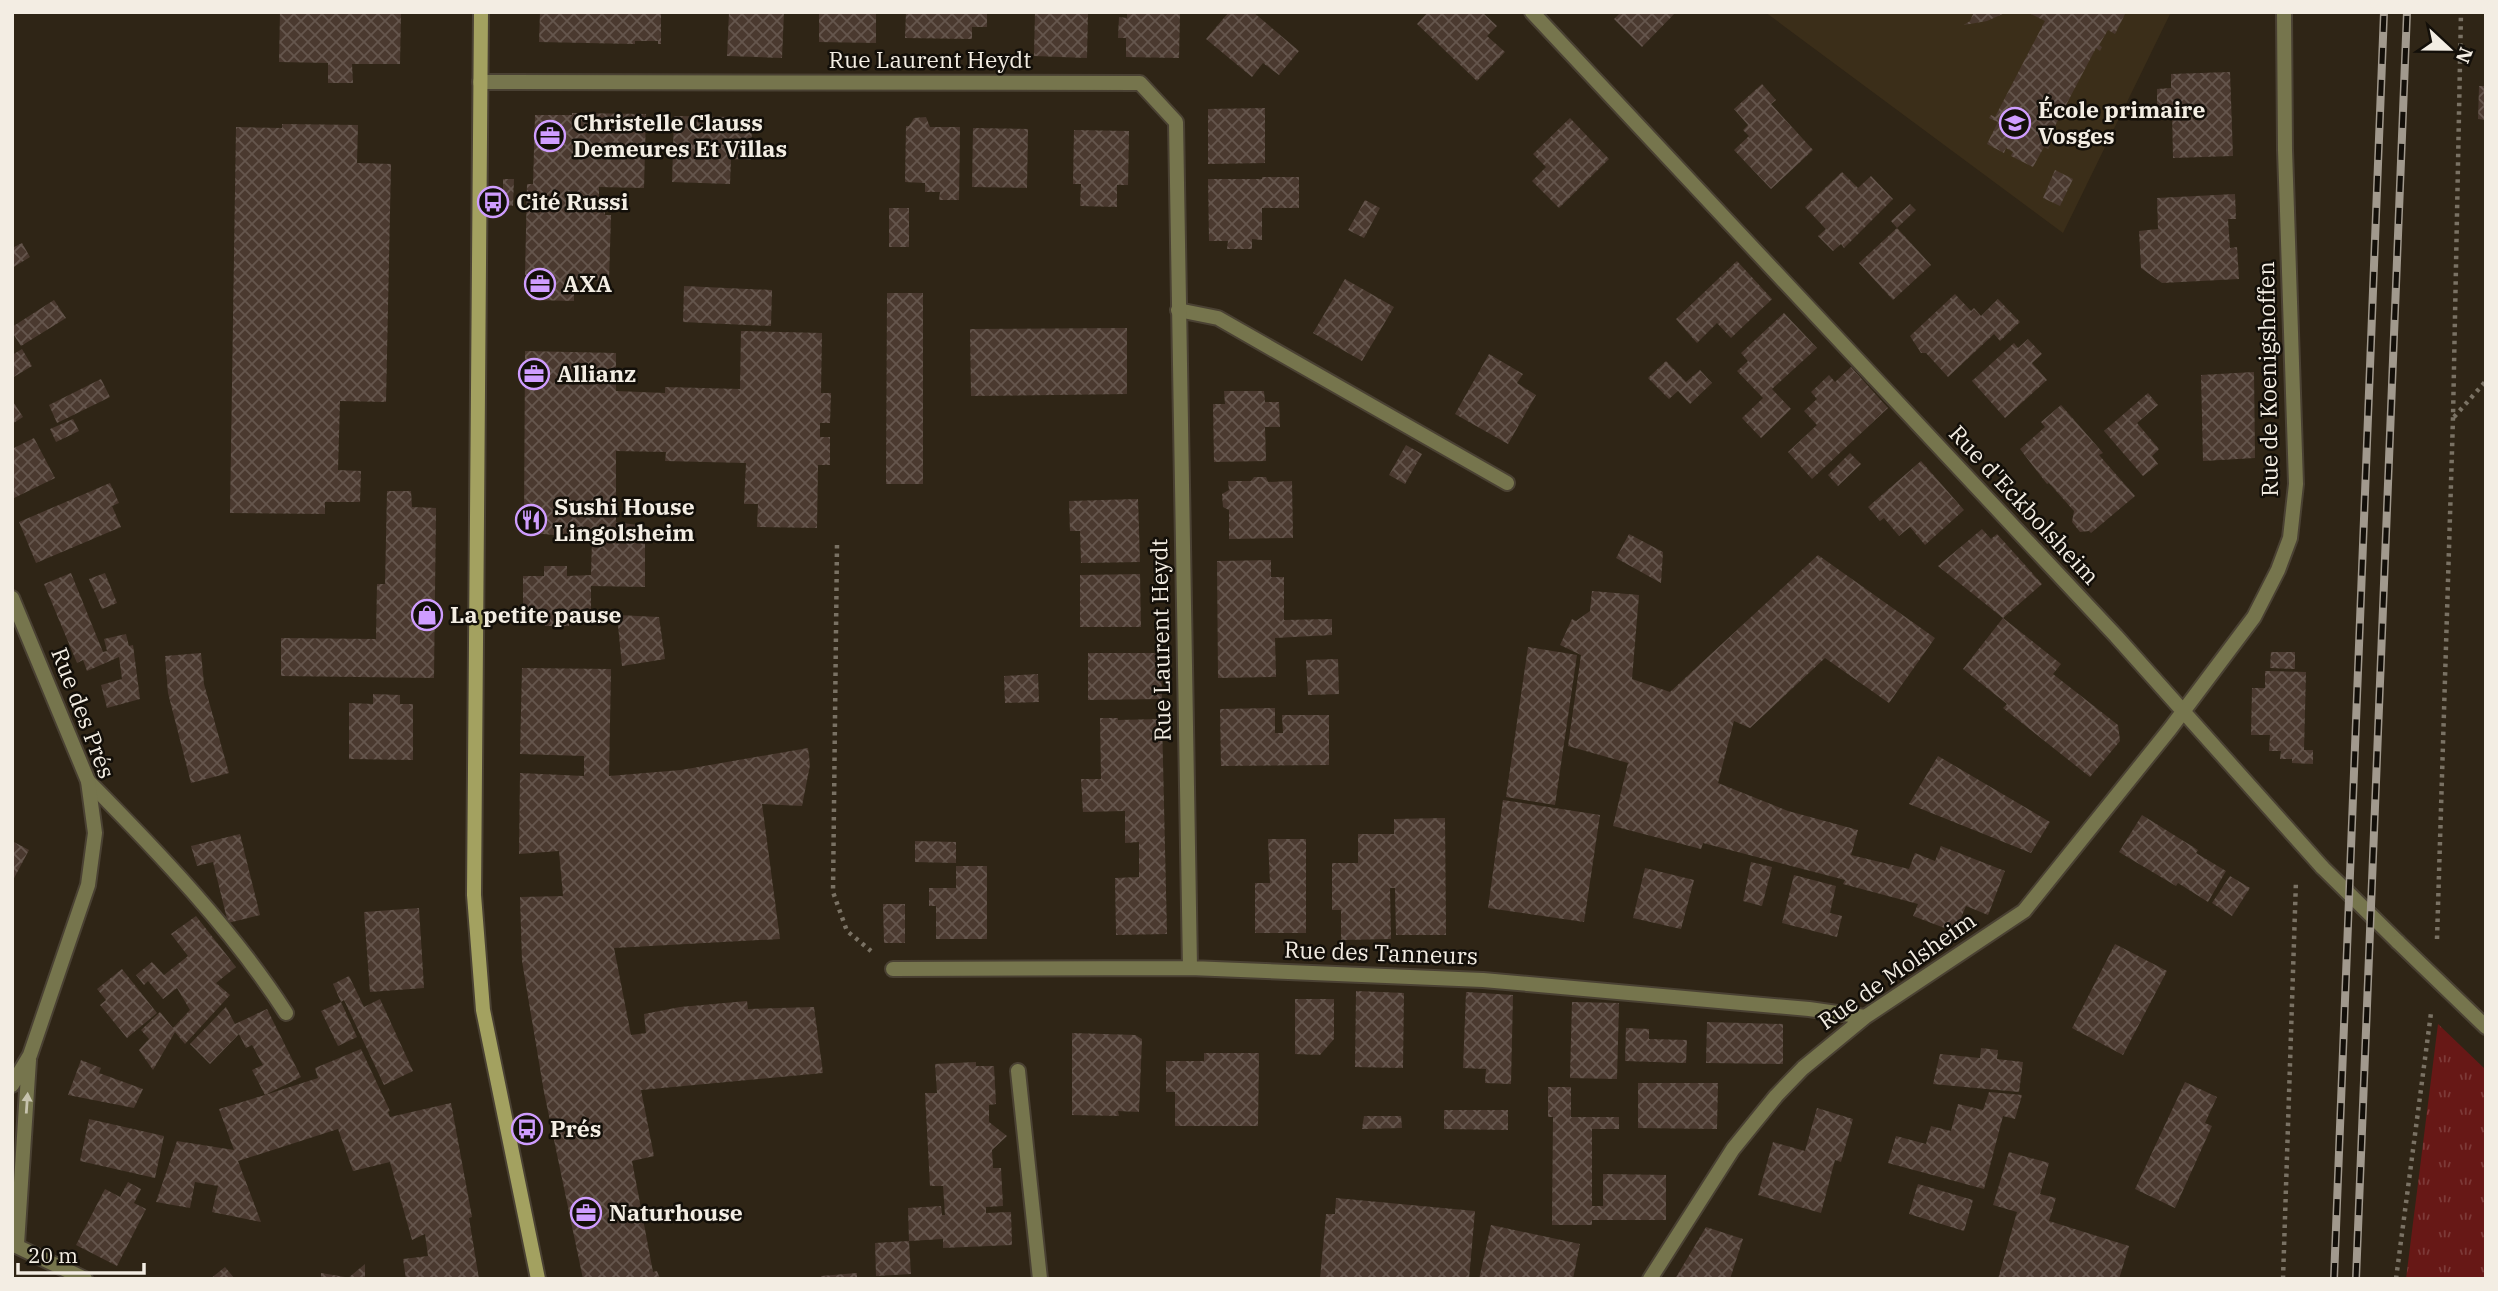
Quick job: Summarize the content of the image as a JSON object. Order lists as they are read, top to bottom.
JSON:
{
  "streets": {
    "street": [
      "Rue Laurent Heydt",
      "Rue de Koenigshoffen",
      "Rue d'Eckbolsheim",
      "Rue des Prés",
      "Rue des Tanneurs",
      "Rue de Molsheim"
    ]
  },
  "crossings": [
    ["Rue Laurent Heydt", "Rue des Tanneurs"],
    ["Rue de Koenigshoffen", "Rue d'Eckbolsheim"],
    ["Rue de Koenigshoffen", "Rue de Molsheim"],
    ["Rue d'Eckbolsheim", "Rue de Molsheim"],
    ["Rue des Tanneurs", "Rue de Molsheim"]
  ],
  "places": {
    "school or university": ["École primaire Vosges"],
    "office": [
      "Christelle Clauss Demeures Et Villas",
      "AXA",
      "Allianz",
      "Naturhouse"
    ],
    "bus stop": ["Cité Russi", "Prés"],
    "restaurant": ["Sushi House Lingolsheim"],
    "shop": ["La petite pause"]
  },
  "scale_bar": "20 m",
  "north": "right"
}
